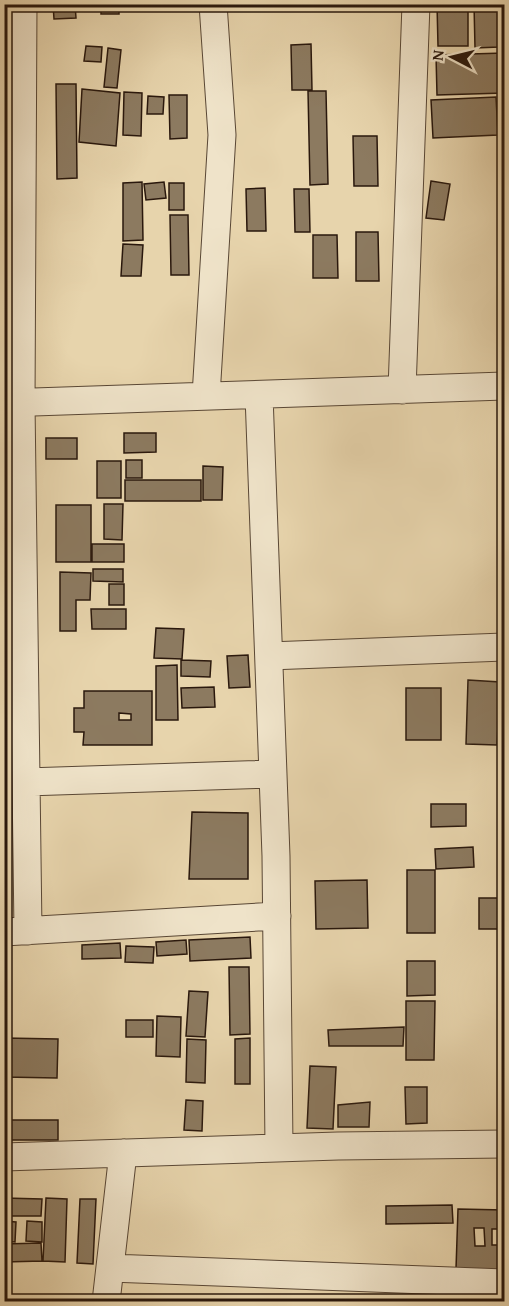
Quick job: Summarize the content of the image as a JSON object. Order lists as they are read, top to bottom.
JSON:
{
  "north": "left"
}
